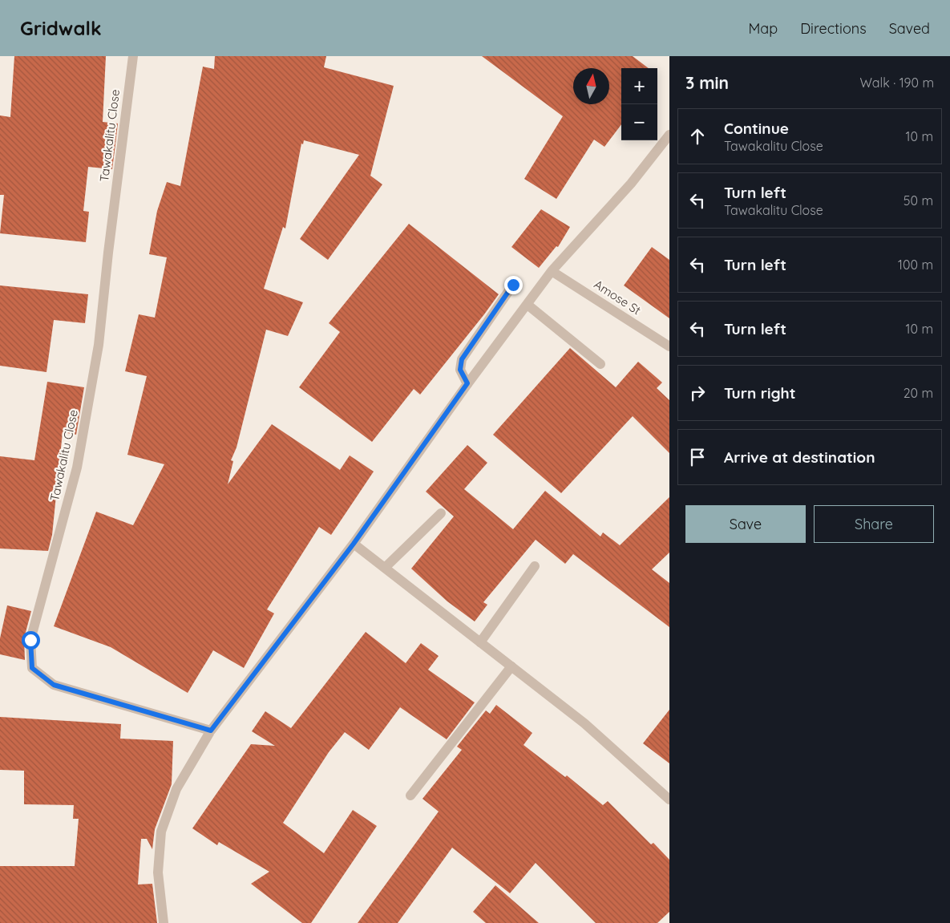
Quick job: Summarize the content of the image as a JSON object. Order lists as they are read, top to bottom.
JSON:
{
  "streets": {
    "street": ["Tawakalitu Close", "Amose St"]
  },
  "north": "top",
  "page": {
    "header": "Gridwalk",
    "nav": ["Map", "Directions", "Saved"],
    "heading": ["3 min", "Walk · 190 m"],
    "map_buttons": ["+", "−"],
    "list": [
      ["Continue", "Tawakalitu Close", "10 m"],
      ["Turn left", "Tawakalitu Close", "50 m"],
      ["Turn left", "100 m"],
      ["Turn left", "10 m"],
      ["Turn right", "20 m"],
      "Arrive at destination"
    ],
    "buttons": ["Save", "Share"]
  }
}
